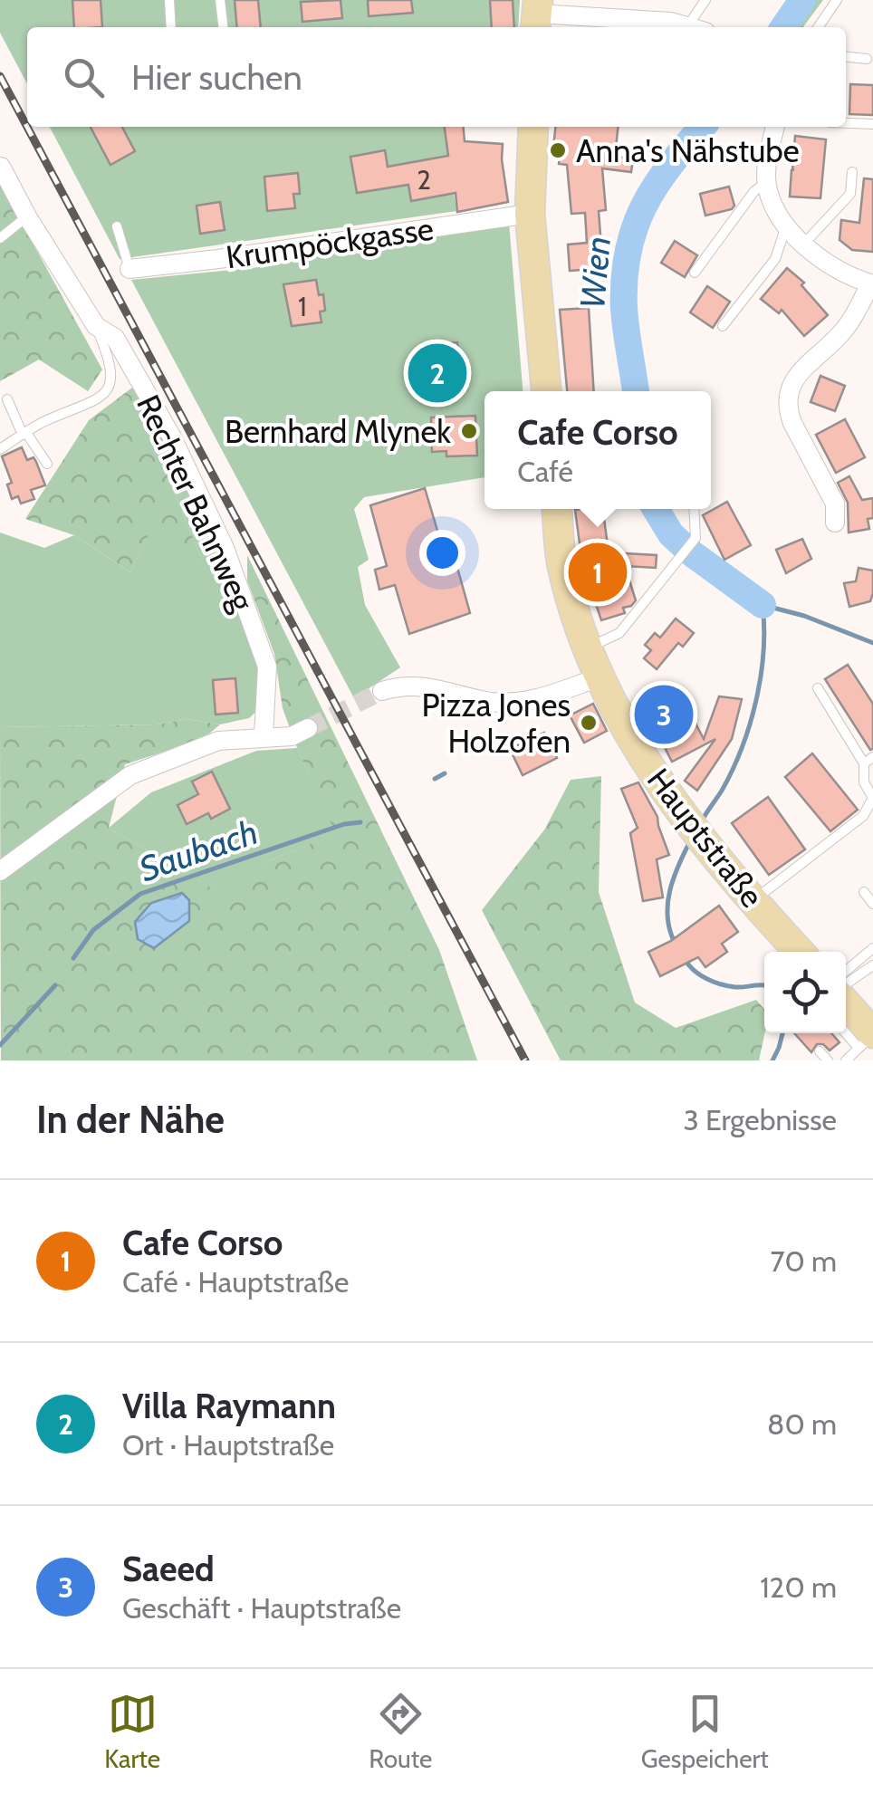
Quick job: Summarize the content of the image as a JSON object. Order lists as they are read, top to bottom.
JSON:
{
  "streets": {
    "main road": ["Hauptstraße"],
    "street": ["Krumpöckgasse", "Rechter Bahnweg"]
  },
  "water": ["Wien", "Saubach"],
  "places": ["Anna's Nähstube", "Bernhard Mlynek", "Pizza Jones Holzofen"],
  "house_numbers": ["2", "1"],
  "page": {
    "search": "Hier suchen",
    "pins": ["2", "1", "3"],
    "popup": ["Cafe Corso", "Café"],
    "heading": ["In der Nähe", "3 Ergebnisse"],
    "list": [
      {
        "mark": "1",
        "name": "Cafe Corso",
        "note": "Café · Hauptstraße",
        "value": "70 m"
      },
      {
        "mark": "2",
        "name": "Villa Raymann",
        "note": "Ort · Hauptstraße",
        "value": "80 m"
      },
      {
        "mark": "3",
        "name": "Saeed",
        "note": "Geschäft · Hauptstraße",
        "value": "120 m"
      }
    ],
    "nav": ["Karte", "Route", "Gespeichert"]
  }
}
